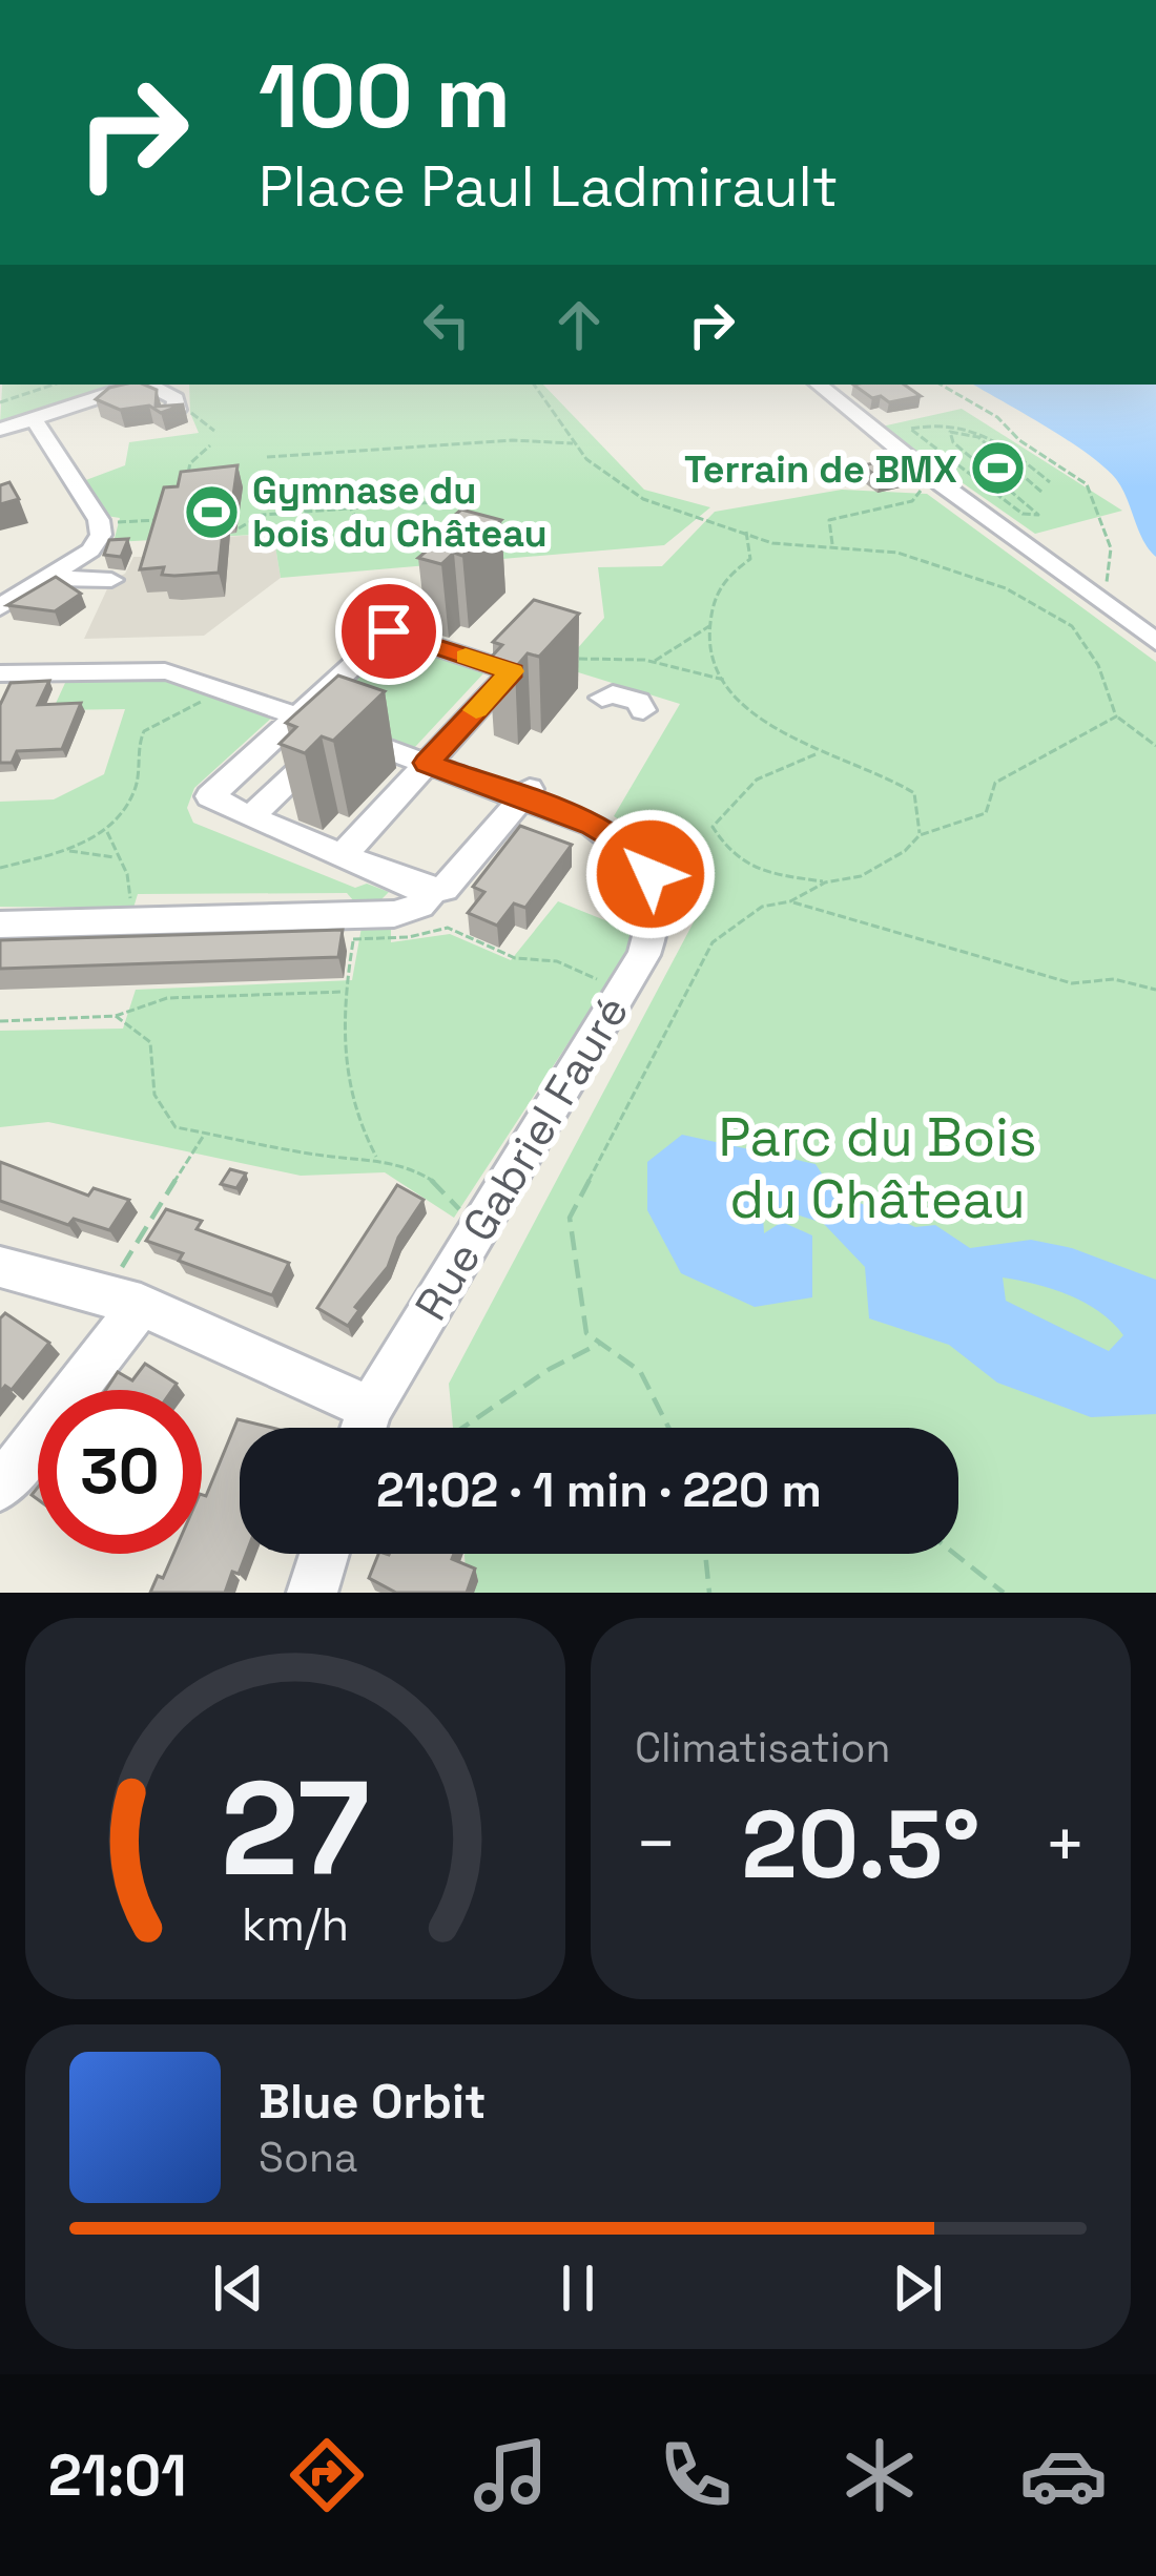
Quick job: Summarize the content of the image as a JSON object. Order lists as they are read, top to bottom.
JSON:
{
  "streets": {
    "street": ["Rue Gabriel Fauré"]
  },
  "parks": ["Parc du Bois du Château"],
  "places": {
    "sports": ["Terrain de BMX", "Gymnase du bois du Château"]
  },
  "page": {
    "turn": ["100 m", "Place Paul Ladmirault"],
    "limit": "30",
    "trip": "21:02 · 1 min · 220 m",
    "tile": "Climatisation",
    "heat": ["−", "20.5°", "+"],
    "song": ["Blue Orbit", "Sona"],
    "tabs": "21:01",
    "gauge": ["27", "km/h"]
  }
}
